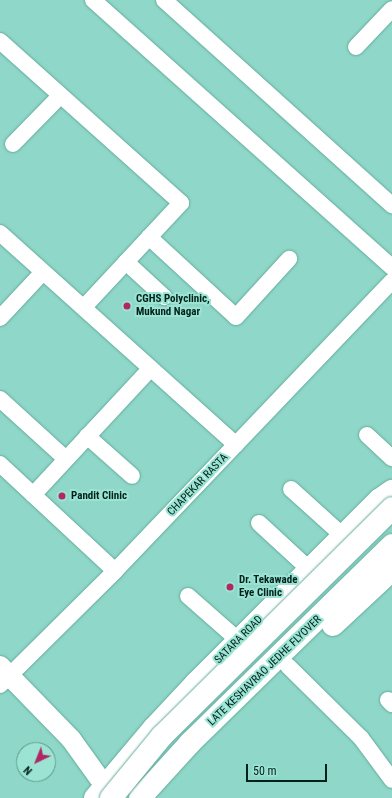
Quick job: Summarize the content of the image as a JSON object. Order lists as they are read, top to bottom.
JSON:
{
  "streets": {
    "highway": ["SATARA ROAD", "LATE KESHAVRAO JEDHE FLYOVER"],
    "street": ["CHAPEKAR RASTA"]
  },
  "places": ["CGHS Polyclinic, Mukund Nagar", "Pandit Clinic", "Dr. Tekawade Eye Clinic"],
  "scale_bar": "50 m",
  "north": "bottom left"
}
